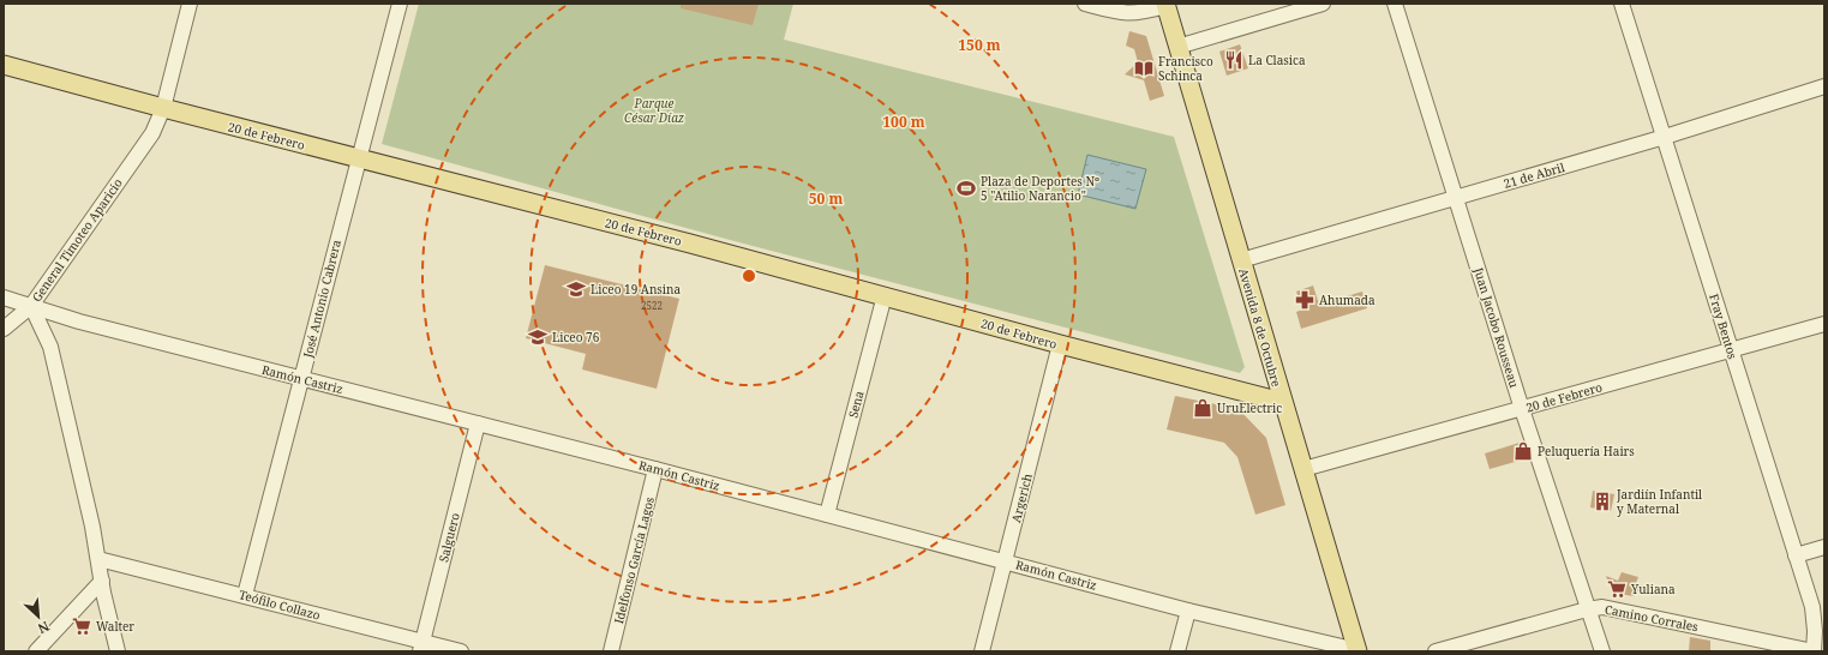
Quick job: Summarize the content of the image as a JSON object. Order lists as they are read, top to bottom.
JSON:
{
  "streets": {
    "main road": ["20 de Febrero", "Avenida 8 de Octubre"],
    "street": [
      "21 de Abril",
      "General Timoteo Aparicio",
      "José Antonio Cabrera",
      "Fray Bentos",
      "Juan Jacobo Rousseau",
      "Ramón Castriz",
      "Sena",
      "Argerich",
      "Salguero",
      "Idelfonso García Lagos",
      "Teófilo Collazo",
      "Camino Corrales"
    ]
  },
  "crossings": [
    ["20 de Febrero", "General Timoteo Aparicio"],
    ["20 de Febrero", "José Antonio Cabrera"],
    ["20 de Febrero", "Fray Bentos"],
    ["20 de Febrero", "Avenida 8 de Octubre"],
    ["20 de Febrero", "Juan Jacobo Rousseau"],
    ["20 de Febrero", "Sena"],
    ["20 de Febrero", "Argerich"],
    ["21 de Abril", "Fray Bentos"],
    ["21 de Abril", "Avenida 8 de Octubre"],
    ["21 de Abril", "Juan Jacobo Rousseau"],
    ["General Timoteo Aparicio", "Ramón Castriz"],
    ["General Timoteo Aparicio", "Teófilo Collazo"],
    ["José Antonio Cabrera", "Ramón Castriz"],
    ["José Antonio Cabrera", "Teófilo Collazo"],
    ["Fray Bentos", "Camino Corrales"],
    ["Avenida 8 de Octubre", "Ramón Castriz"],
    ["Juan Jacobo Rousseau", "Camino Corrales"],
    ["Ramón Castriz", "Sena"],
    ["Ramón Castriz", "Argerich"],
    ["Ramón Castriz", "Salguero"],
    ["Ramón Castriz", "Idelfonso García Lagos"],
    ["Salguero", "Teófilo Collazo"]
  ],
  "parks": ["Parque César Díaz"],
  "places": {
    "restaurant": ["La Clasica"],
    "library": ["Francisco Schinca"],
    "sports": ["Plaza de Deportes Nº 5 \"Atilio Narancio\""],
    "school or university": ["Liceo 19 Ansina", "Liceo 76"],
    "pharmacy": ["Ahumada"],
    "shop": ["UruElectric", "Peluquería Hairs"],
    "building": ["Jardiín Infantil y Maternal"],
    "supermarket": ["Yuliana", "Walter"]
  },
  "house_numbers": ["2522"],
  "north": "bottom right",
  "rings": ["150 m", "100 m", "50 m"]
}
